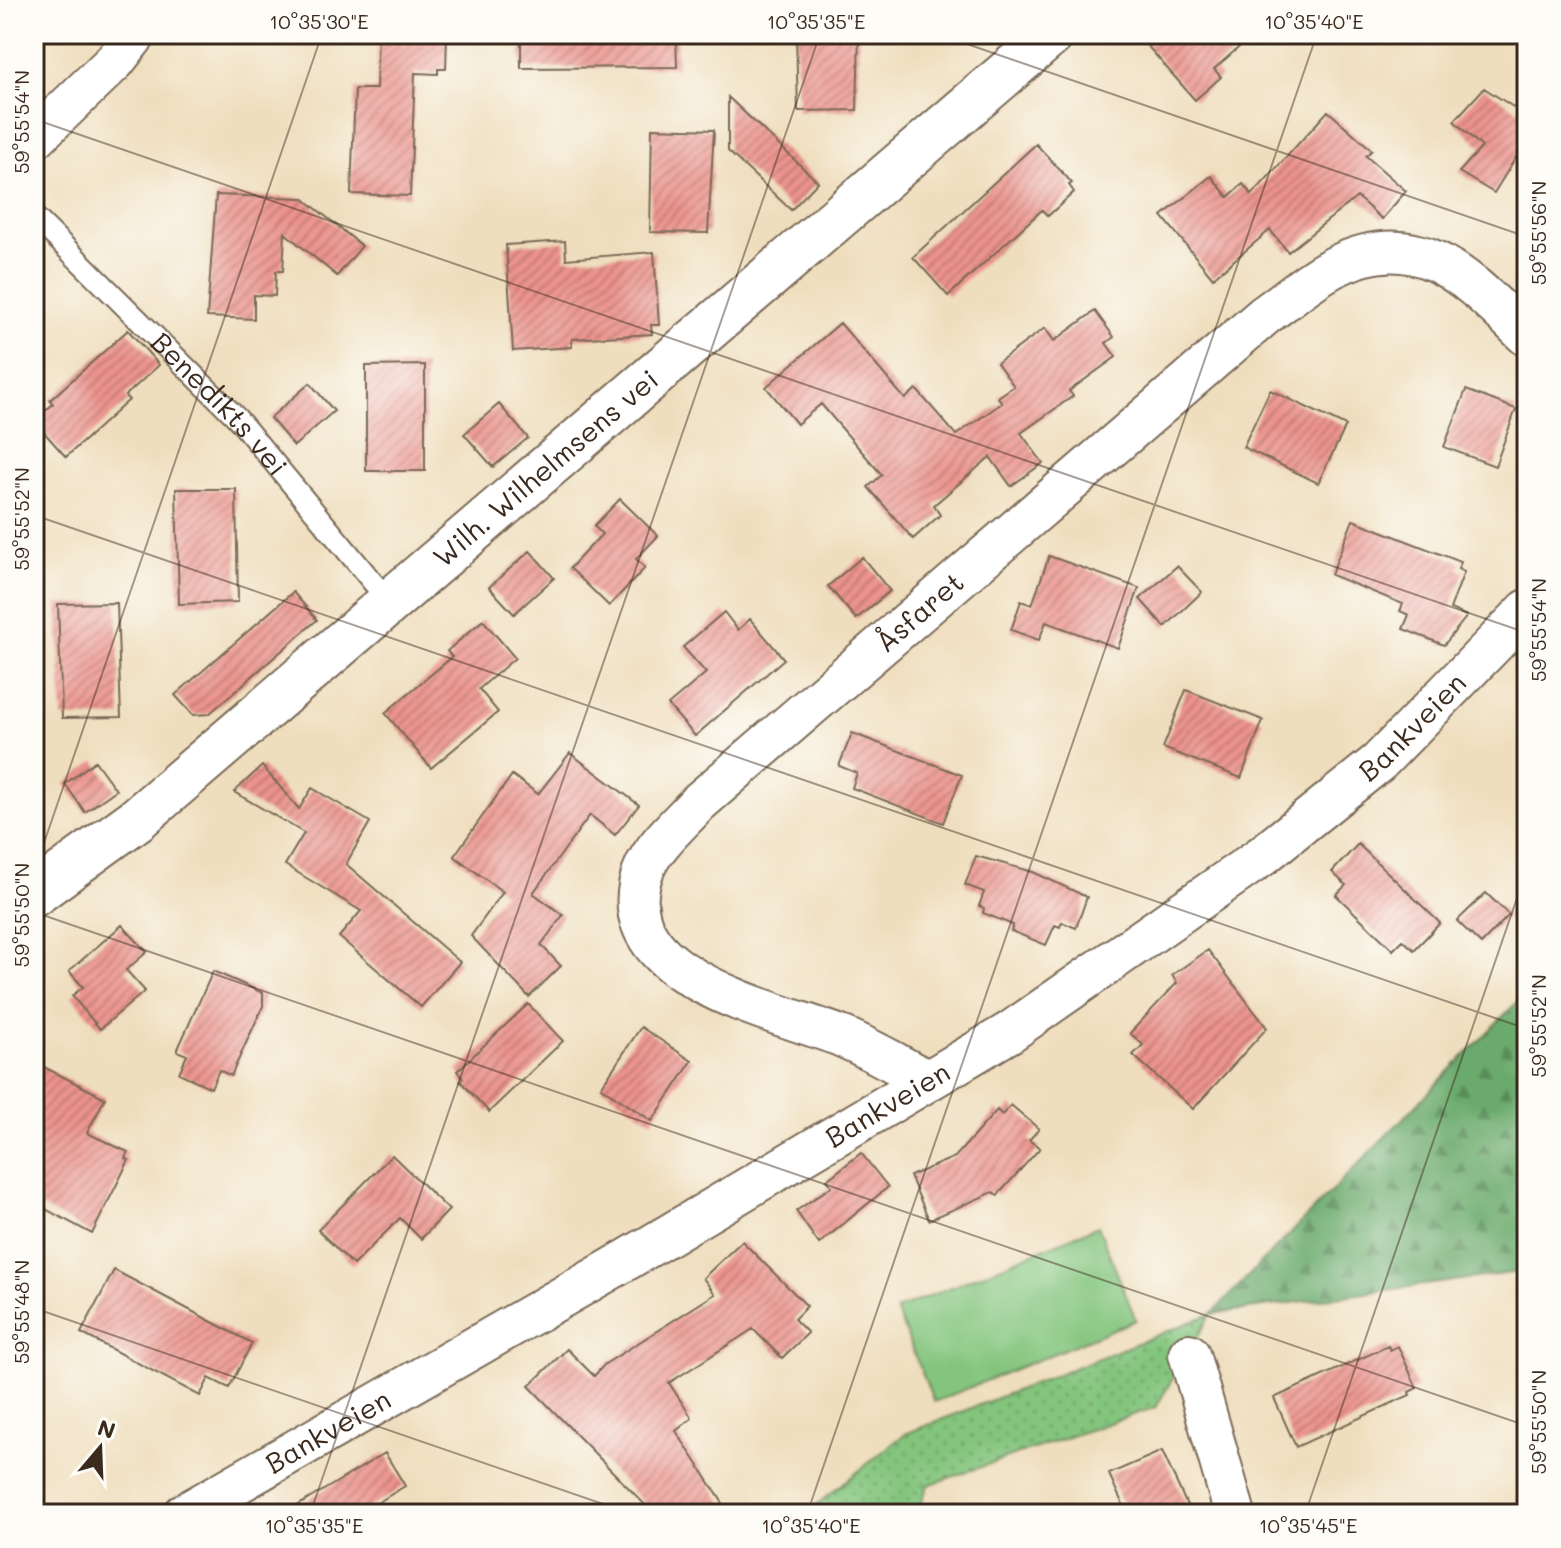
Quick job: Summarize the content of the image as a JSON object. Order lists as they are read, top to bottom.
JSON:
{
  "streets": {
    "street": ["Wilh. Wilhelmsens vei", "Åsfaret", "Bankveien"],
    "lane": ["Benedikts vei"]
  },
  "crossings": [
    ["Benedikts vei", "Wilh. Wilhelmsens vei"],
    ["Åsfaret", "Bankveien"]
  ],
  "north": "top",
  "coordinates": [
    "10°35'30\"E",
    "10°35'35\"E",
    "10°35'40\"E",
    "59°55'54\"N",
    "59°55'56\"N",
    "59°55'52\"N",
    "59°55'50\"N",
    "59°55'48\"N",
    "10°35'45\"E"
  ]
}
